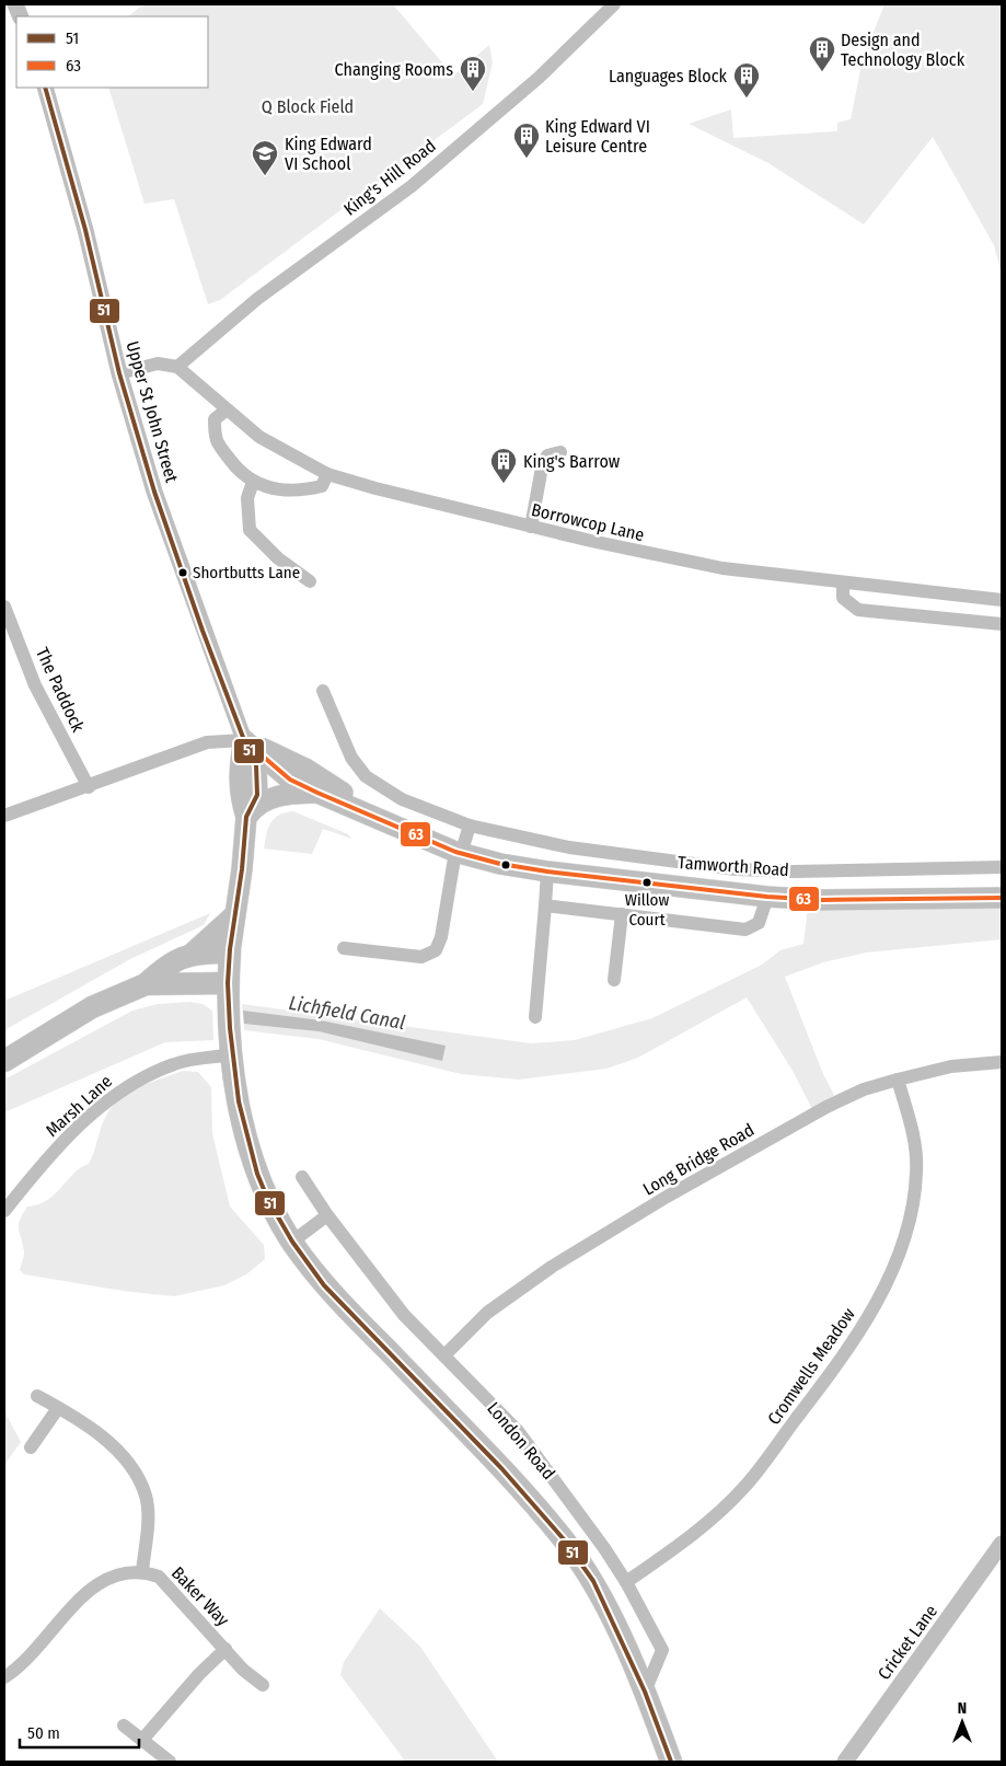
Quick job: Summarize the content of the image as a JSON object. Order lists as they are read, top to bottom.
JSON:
{
  "streets": {
    "highway": ["London Road"],
    "main road": ["Tamworth Road"],
    "street": [
      "King's Hill Road",
      "Upper St John Street",
      "Borrowcop Lane",
      "The Paddock",
      "Marsh Lane",
      "Long Bridge Road",
      "Cromwells Meadow",
      "Baker Way",
      "Cricket Lane"
    ]
  },
  "crossings": [
    ["King's Hill Road", "Borrowcop Lane"],
    ["Upper St John Street", "Tamworth Road"],
    ["Upper St John Street", "London Road"],
    ["Tamworth Road", "London Road"],
    ["Marsh Lane", "London Road"],
    ["Long Bridge Road", "Cromwells Meadow"],
    ["Long Bridge Road", "London Road"],
    ["Cromwells Meadow", "London Road"]
  ],
  "water": ["Lichfield Canal"],
  "parks": ["Q Block Field"],
  "places": {
    "building": [
      "Design and Technology Block",
      "Changing Rooms",
      "Languages Block",
      "King Edward VI Leisure Centre",
      "King's Barrow"
    ],
    "school or university": ["King Edward VI School"],
    "other": ["Shortbutts Lane", "Willow Court"]
  },
  "lines": ["transit line 51", "transit line 63"],
  "legend": ["51", "63"],
  "scale_bar": "50 m",
  "north": "top"
}
